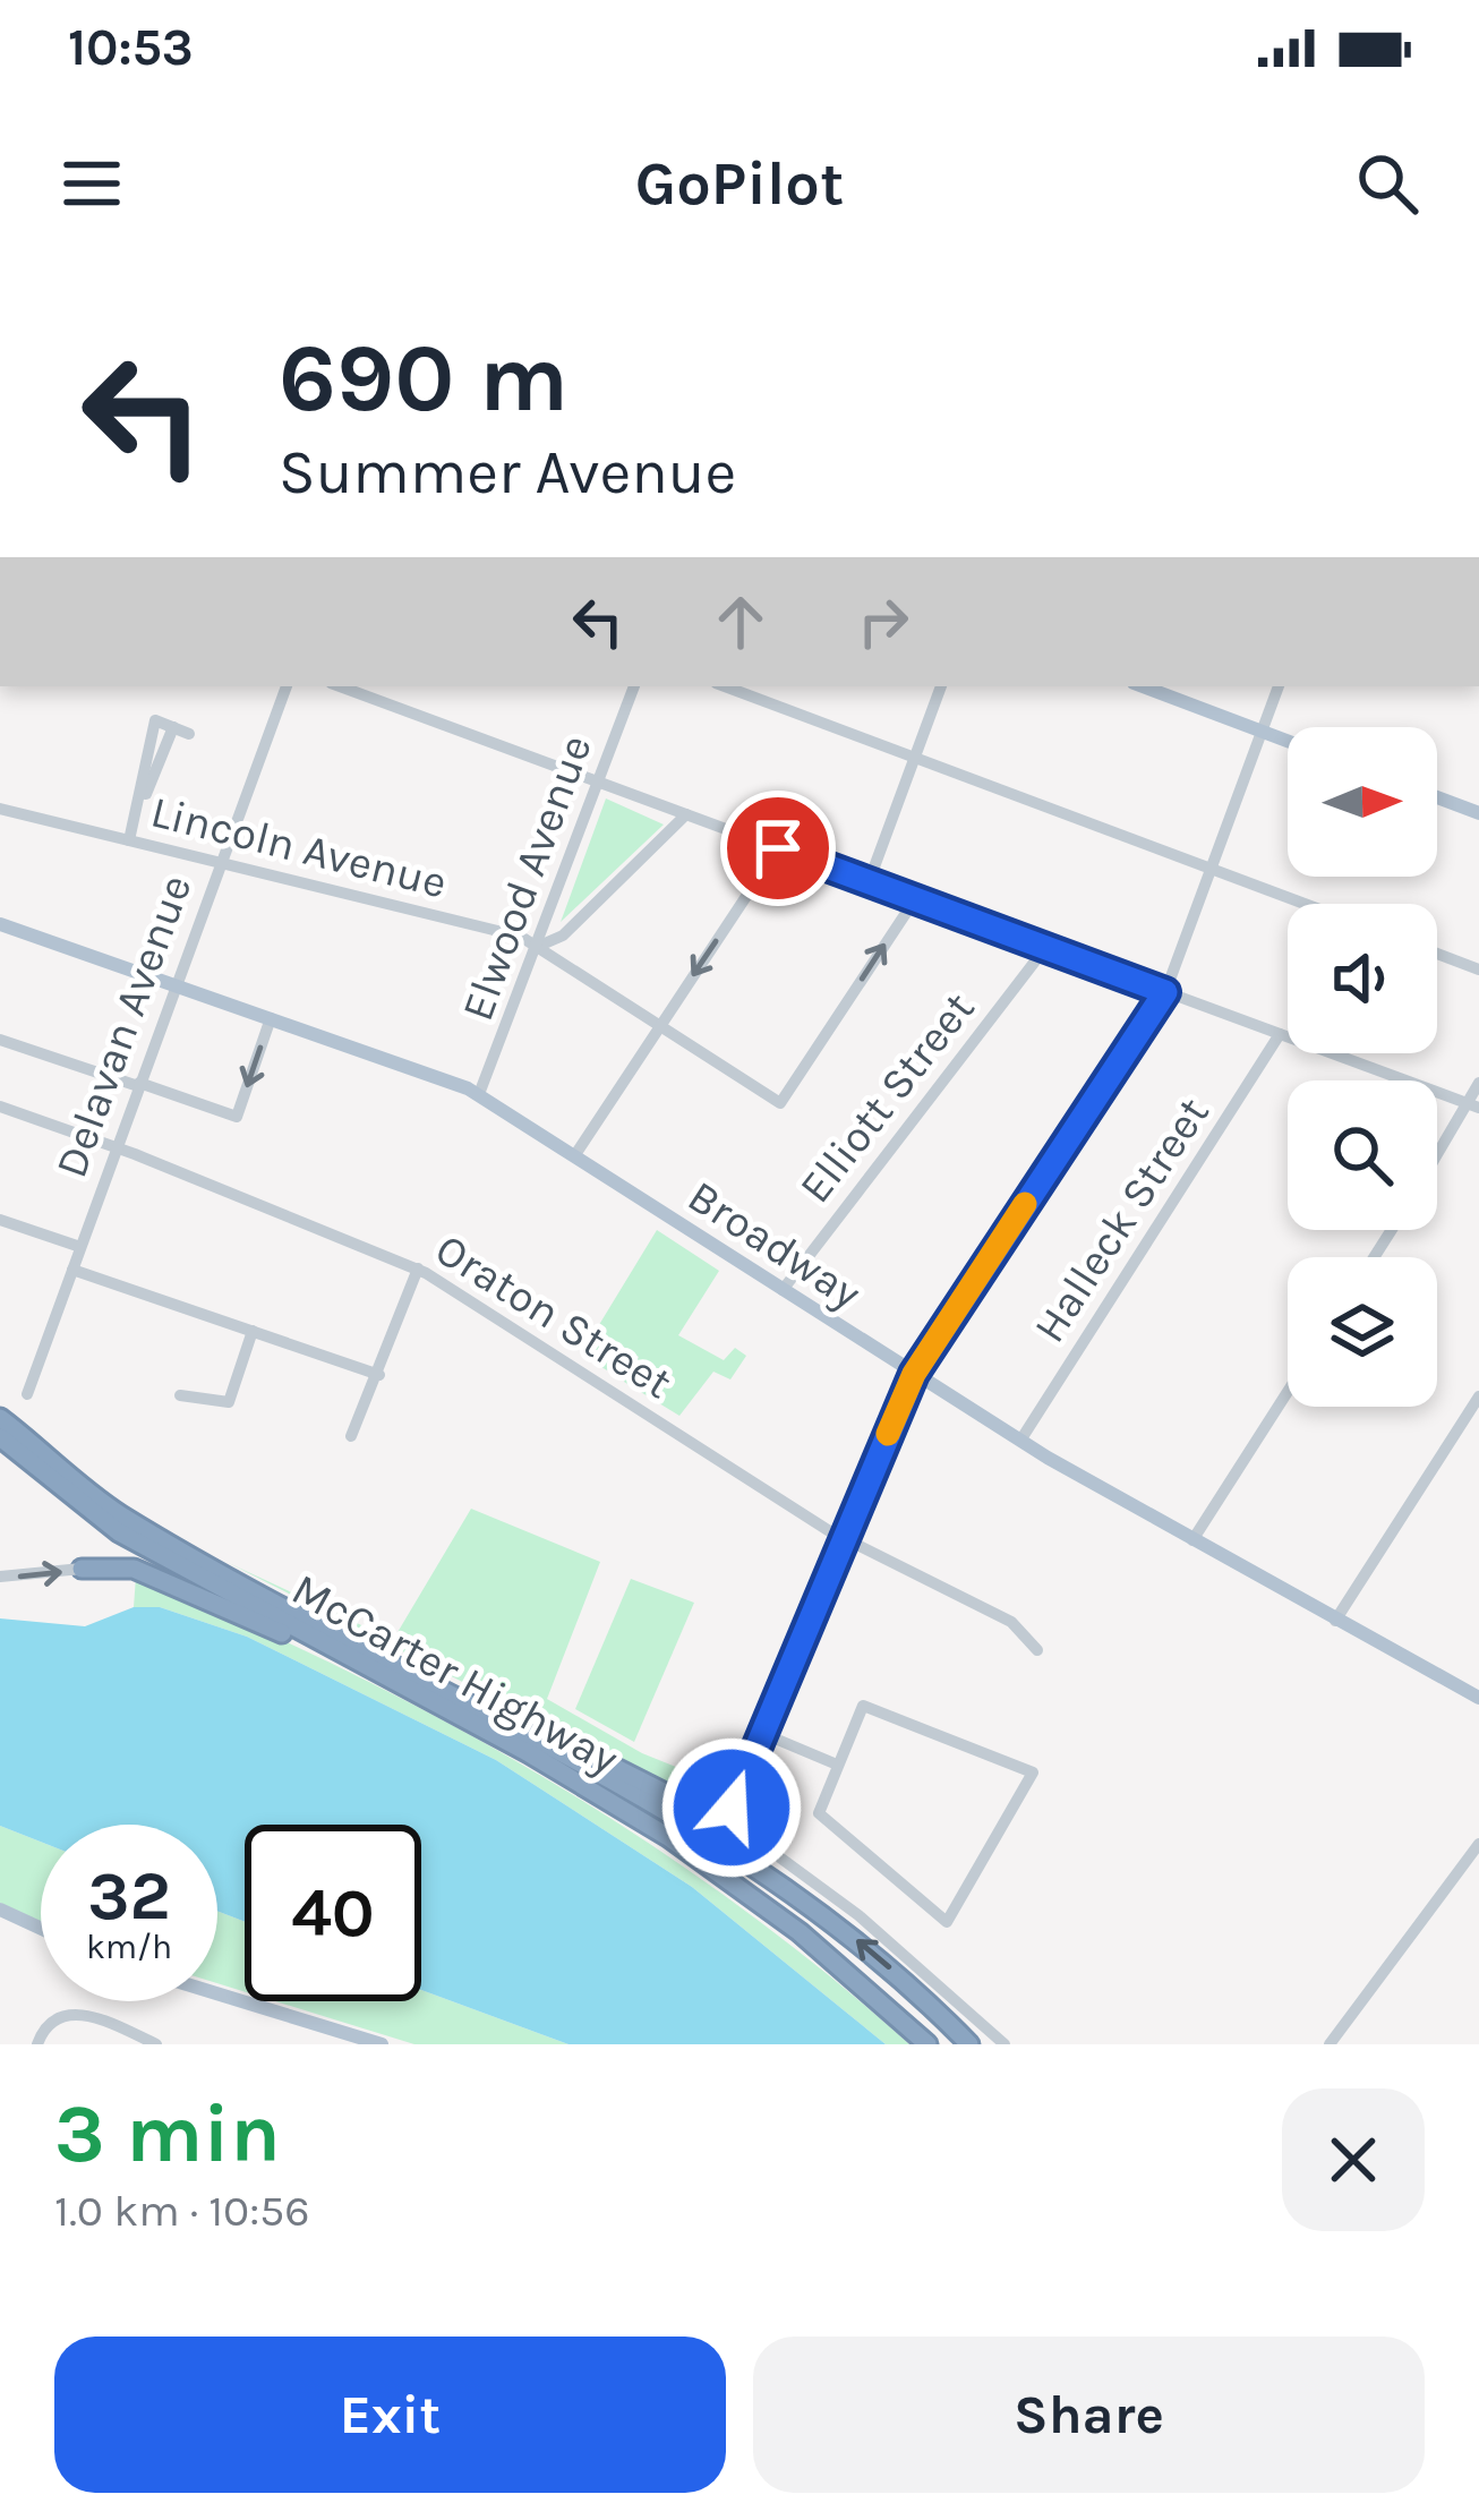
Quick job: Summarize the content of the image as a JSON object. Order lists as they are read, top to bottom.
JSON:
{
  "streets": {
    "highway": ["McCarter Highway"],
    "main road": ["Broadway"],
    "street": [
      "Lincoln Avenue",
      "Elwood Avenue",
      "Delavan Avenue",
      "Elliott Street",
      "Halleck Street",
      "Oraton Street"
    ]
  },
  "crossings": [
    ["Lincoln Avenue", "Elwood Avenue"],
    ["Lincoln Avenue", "Delavan Avenue"],
    ["Elwood Avenue", "Broadway"],
    ["Delavan Avenue", "Broadway"],
    ["Delavan Avenue", "Oraton Street"],
    ["Elliott Street", "Broadway"],
    ["Halleck Street", "Broadway"]
  ],
  "north": "right",
  "page": {
    "status": "10:53",
    "header": "GoPilot",
    "turn": ["690 m", "Summer Avenue"],
    "speed": "32 km/h",
    "limit": "40",
    "heading": ["3 min", "1.0 km · 10:56"],
    "buttons": ["Exit", "Share"]
  }
}
